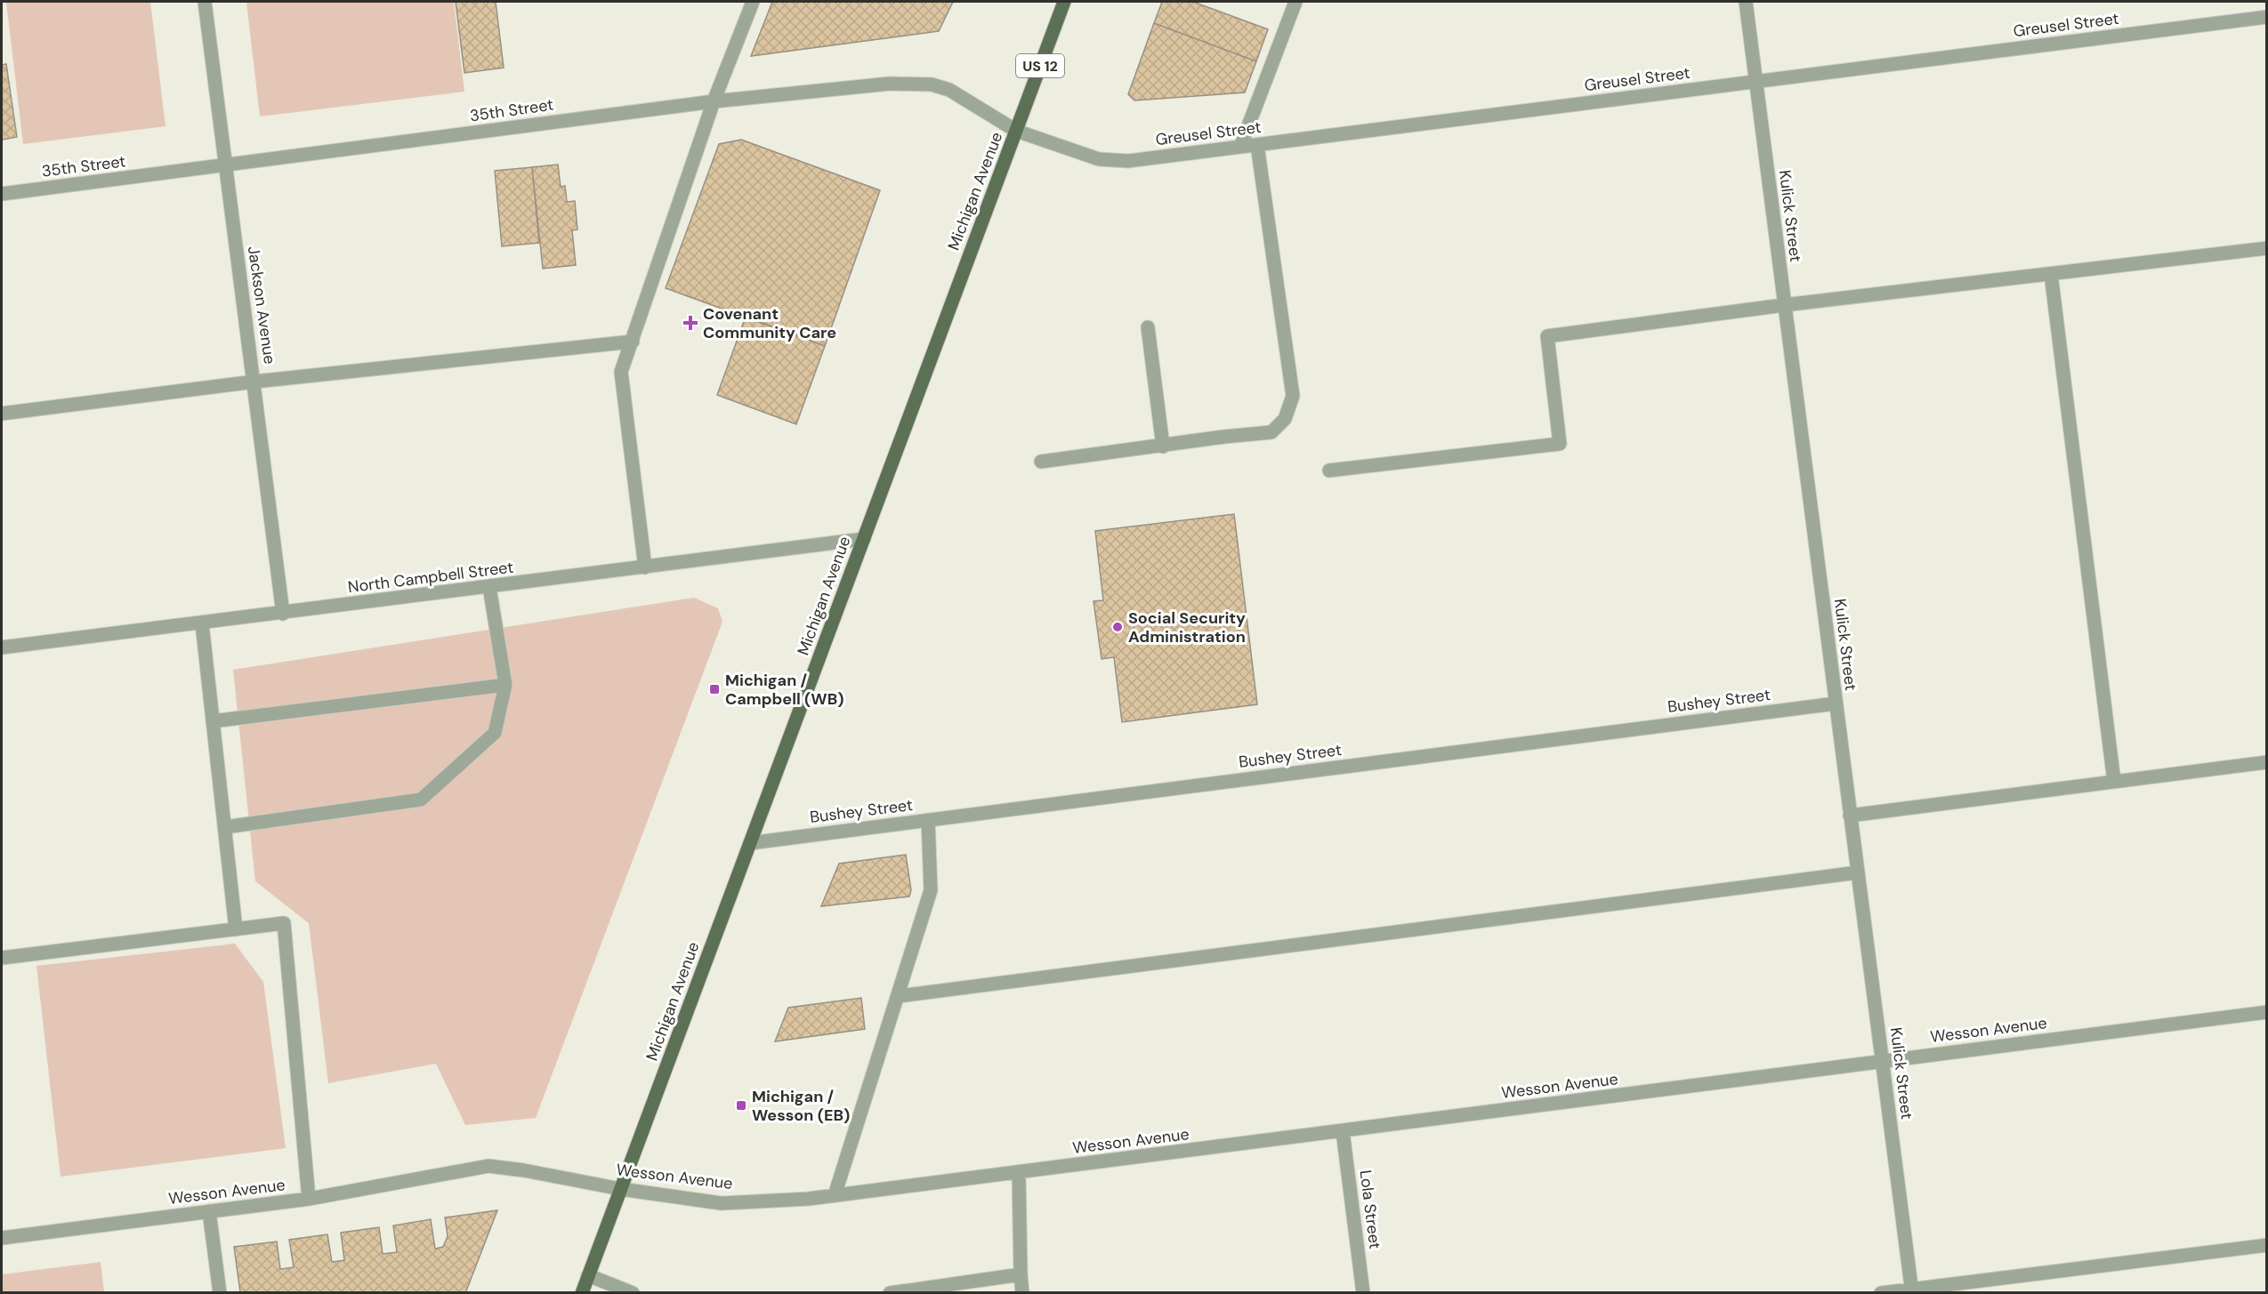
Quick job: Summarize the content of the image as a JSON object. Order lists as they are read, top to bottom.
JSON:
{
  "streets": {
    "main road": ["US 12", "Michigan Avenue"],
    "street": [
      "Greusel Street",
      "35th Street",
      "Kulick Street",
      "Jackson Avenue",
      "North Campbell Street",
      "Bushey Street",
      "Wesson Avenue",
      "Lola Street"
    ]
  },
  "crossings": [
    ["Greusel Street", "35th Street"],
    ["Greusel Street", "Michigan Avenue"],
    ["Greusel Street", "Kulick Street"],
    ["35th Street", "Michigan Avenue"],
    ["35th Street", "Jackson Avenue"],
    ["Michigan Avenue", "North Campbell Street"],
    ["Michigan Avenue", "Bushey Street"],
    ["Michigan Avenue", "Wesson Avenue"],
    ["Kulick Street", "Bushey Street"],
    ["Kulick Street", "Wesson Avenue"],
    ["Jackson Avenue", "North Campbell Street"],
    ["Wesson Avenue", "Lola Street"]
  ],
  "places": {
    "health": ["Covenant Community Care"],
    "other": ["Social Security Administration"],
    "transit": ["Michigan / Campbell (WB)", "Michigan / Wesson (EB)"]
  }
}
